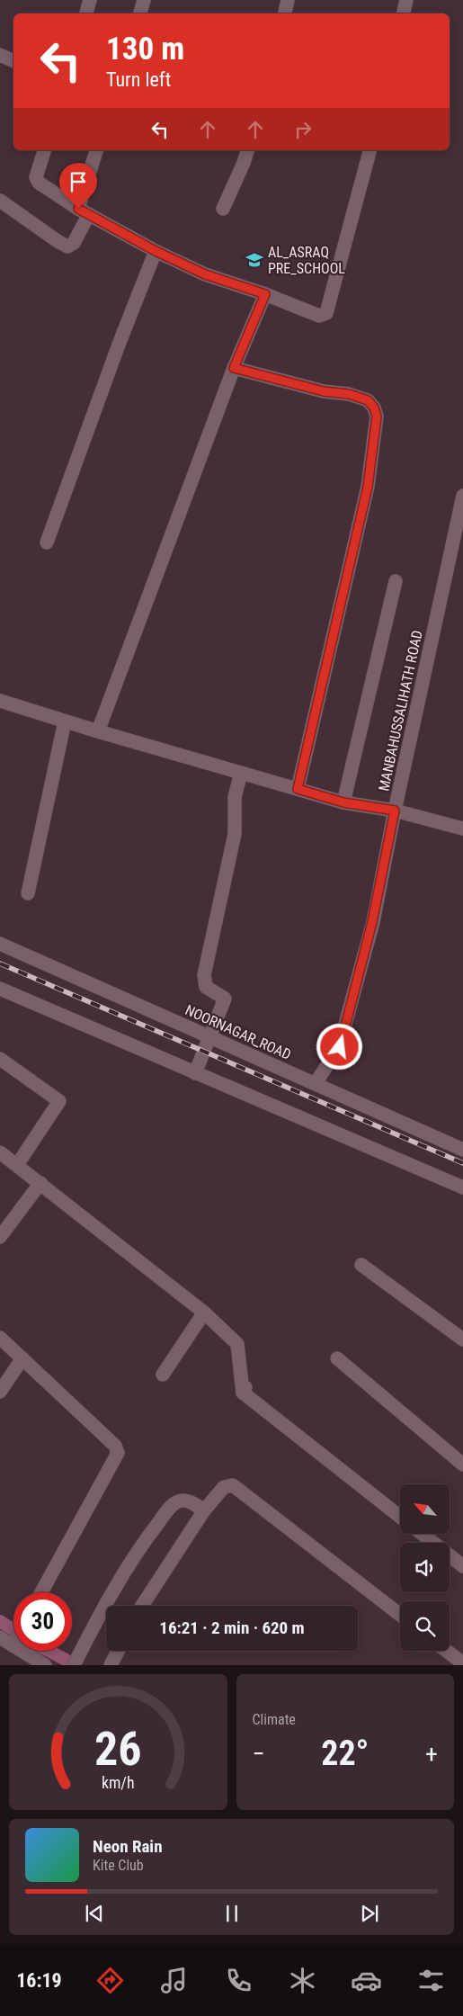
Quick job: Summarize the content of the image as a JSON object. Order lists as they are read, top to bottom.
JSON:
{
  "streets": {
    "street": ["MANBAHUSSALIHATH ROAD", "NOORNAGAR_ROAD"]
  },
  "crossings": [
    ["MANBAHUSSALIHATH ROAD", "NOORNAGAR_ROAD"]
  ],
  "places": {
    "school or university": ["AL_ASRAQ PRE_SCHOOL"]
  },
  "north": "top left",
  "page": {
    "turn": ["130 m", "Turn left"],
    "limit": "30",
    "trip": "16:21 · 2 min · 620 m",
    "tile": "Climate",
    "heat": ["−", "22°", "+"],
    "song": ["Neon Rain", "Kite Club"],
    "tabs": "16:19",
    "gauge": ["26", "km/h"]
  }
}
